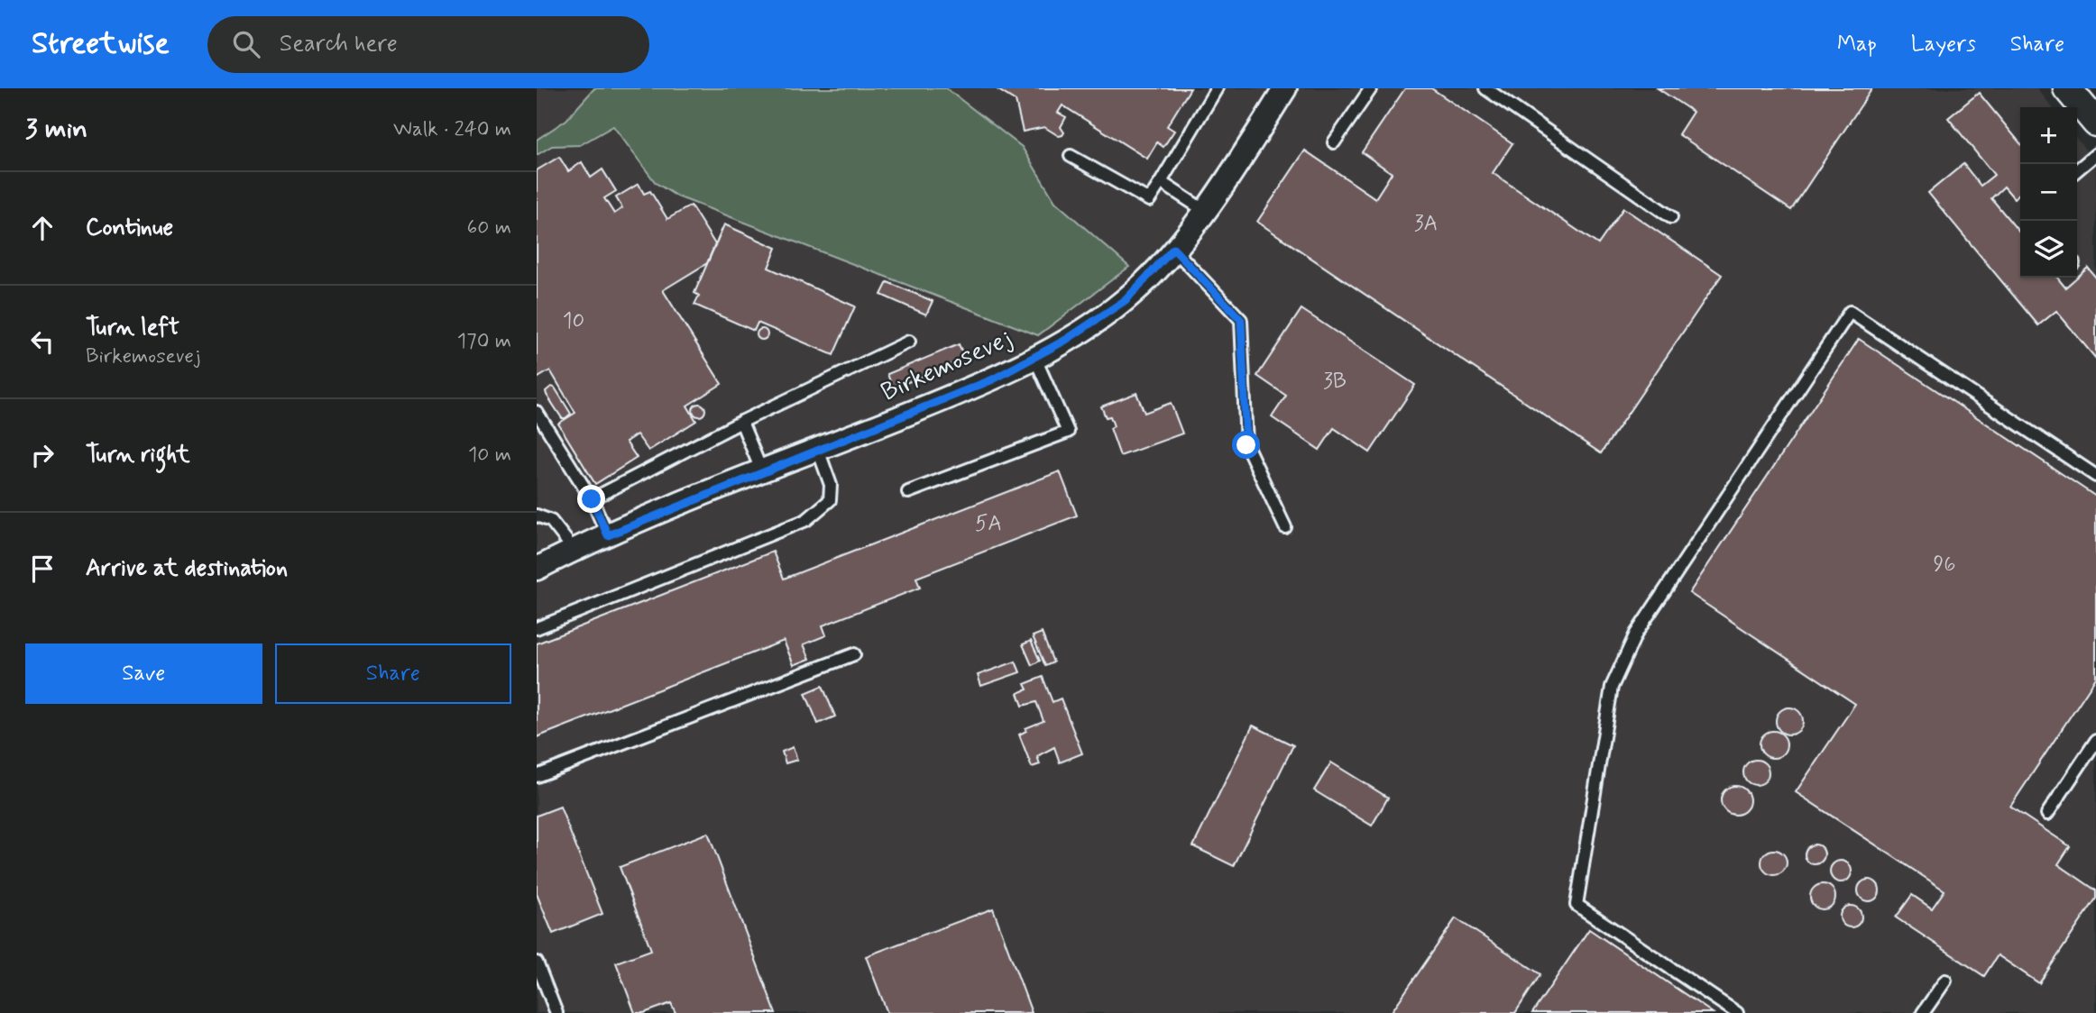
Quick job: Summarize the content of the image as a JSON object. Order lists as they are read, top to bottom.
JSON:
{
  "streets": {
    "street": ["Birkemosevej"]
  },
  "house_numbers": [
    "3A",
    "10",
    "3B",
    "5A",
    "96"
  ],
  "page": {
    "header": "Streetwise",
    "search": "Search here",
    "nav": ["Map", "Layers", "Share"],
    "heading": ["3 min", "Walk · 240 m"],
    "map_buttons": ["+", "−"],
    "list": [
      ["Continue", "60 m"],
      ["Turn left", "Birkemosevej", "170 m"],
      ["Turn right", "10 m"],
      "Arrive at destination"
    ],
    "buttons": ["Save", "Share"]
  }
}
